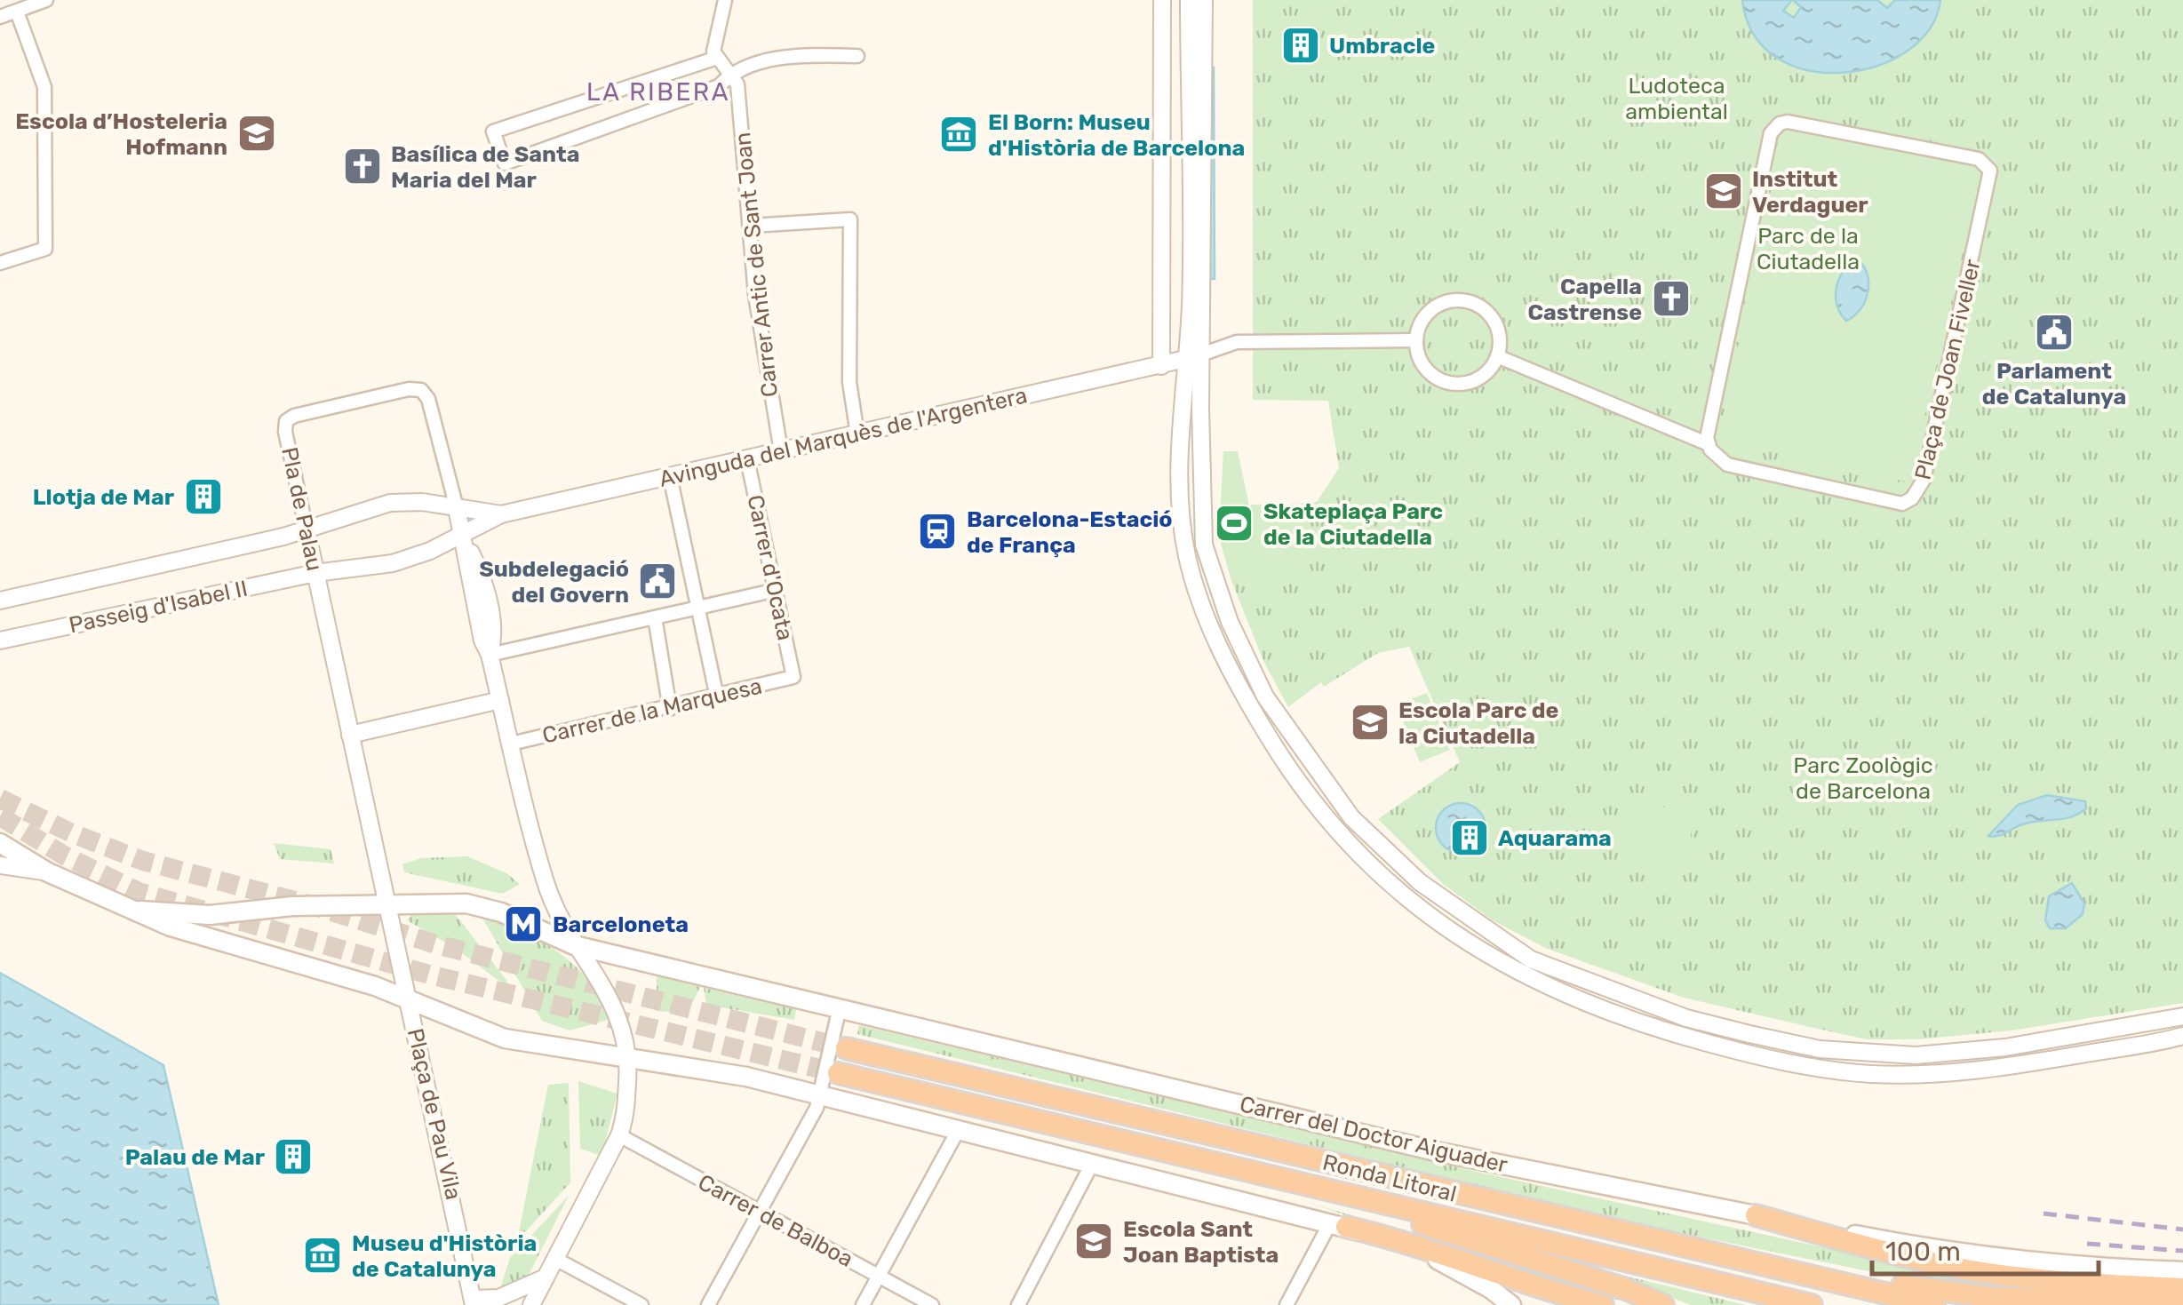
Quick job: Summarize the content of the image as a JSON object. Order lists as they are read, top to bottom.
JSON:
{
  "streets": {
    "highway": ["Ronda Litoral"],
    "main road": ["Plaça de Pau Vila", "Carrer del Doctor Aiguader"],
    "street": [
      "Carrer Antic de Sant Joan",
      "Plaça de Joan Fiveller",
      "Avinguda del Marquès de l'Argentera",
      "Pla de Palau",
      "Carrer d'Ocata",
      "Passeig d'Isabel II",
      "Carrer de la Marquesa",
      "Carrer de Balboa"
    ]
  },
  "crossings": [
    ["Carrer Antic de Sant Joan", "Avinguda del Marquès de l'Argentera"],
    ["Avinguda del Marquès de l'Argentera", "Pla de Palau"],
    ["Avinguda del Marquès de l'Argentera", "Carrer d'Ocata"],
    ["Avinguda del Marquès de l'Argentera", "Passeig d'Isabel II"],
    ["Pla de Palau", "Passeig d'Isabel II"],
    ["Pla de Palau", "Carrer de la Marquesa"],
    ["Pla de Palau", "Plaça de Pau Vila"],
    ["Pla de Palau", "Carrer del Doctor Aiguader"],
    ["Carrer d'Ocata", "Carrer de la Marquesa"],
    ["Plaça de Pau Vila", "Carrer del Doctor Aiguader"]
  ],
  "districts": ["LA RIBERA"],
  "parks": ["Ludoteca ambiental", "Parc de la Ciutadella", "Parc Zoològic de Barcelona"],
  "places": {
    "building": [
      "Umbracle",
      "Llotja de Mar",
      "Aquarama",
      "Palau de Mar"
    ],
    "school or university": [
      "Escola d’Hosteleria Hofmann",
      "Institut Verdaguer",
      "Escola Parc de la Ciutadella",
      "Escola Sant Joan Baptista"
    ],
    "museum": ["El Born: Museu d'Història de Barcelona", "Museu d'Història de Catalunya"],
    "church": ["Basílica de Santa Maria del Mar", "Capella Castrense"],
    "public building": ["Parlament de Catalunya", "Subdelegació del Govern"],
    "sports": ["Skateplaça Parc de la Ciutadella"],
    "station": ["Barcelona-Estació de França"],
    "metro station": ["Barceloneta"]
  },
  "scale_bar": "100 m"
}
